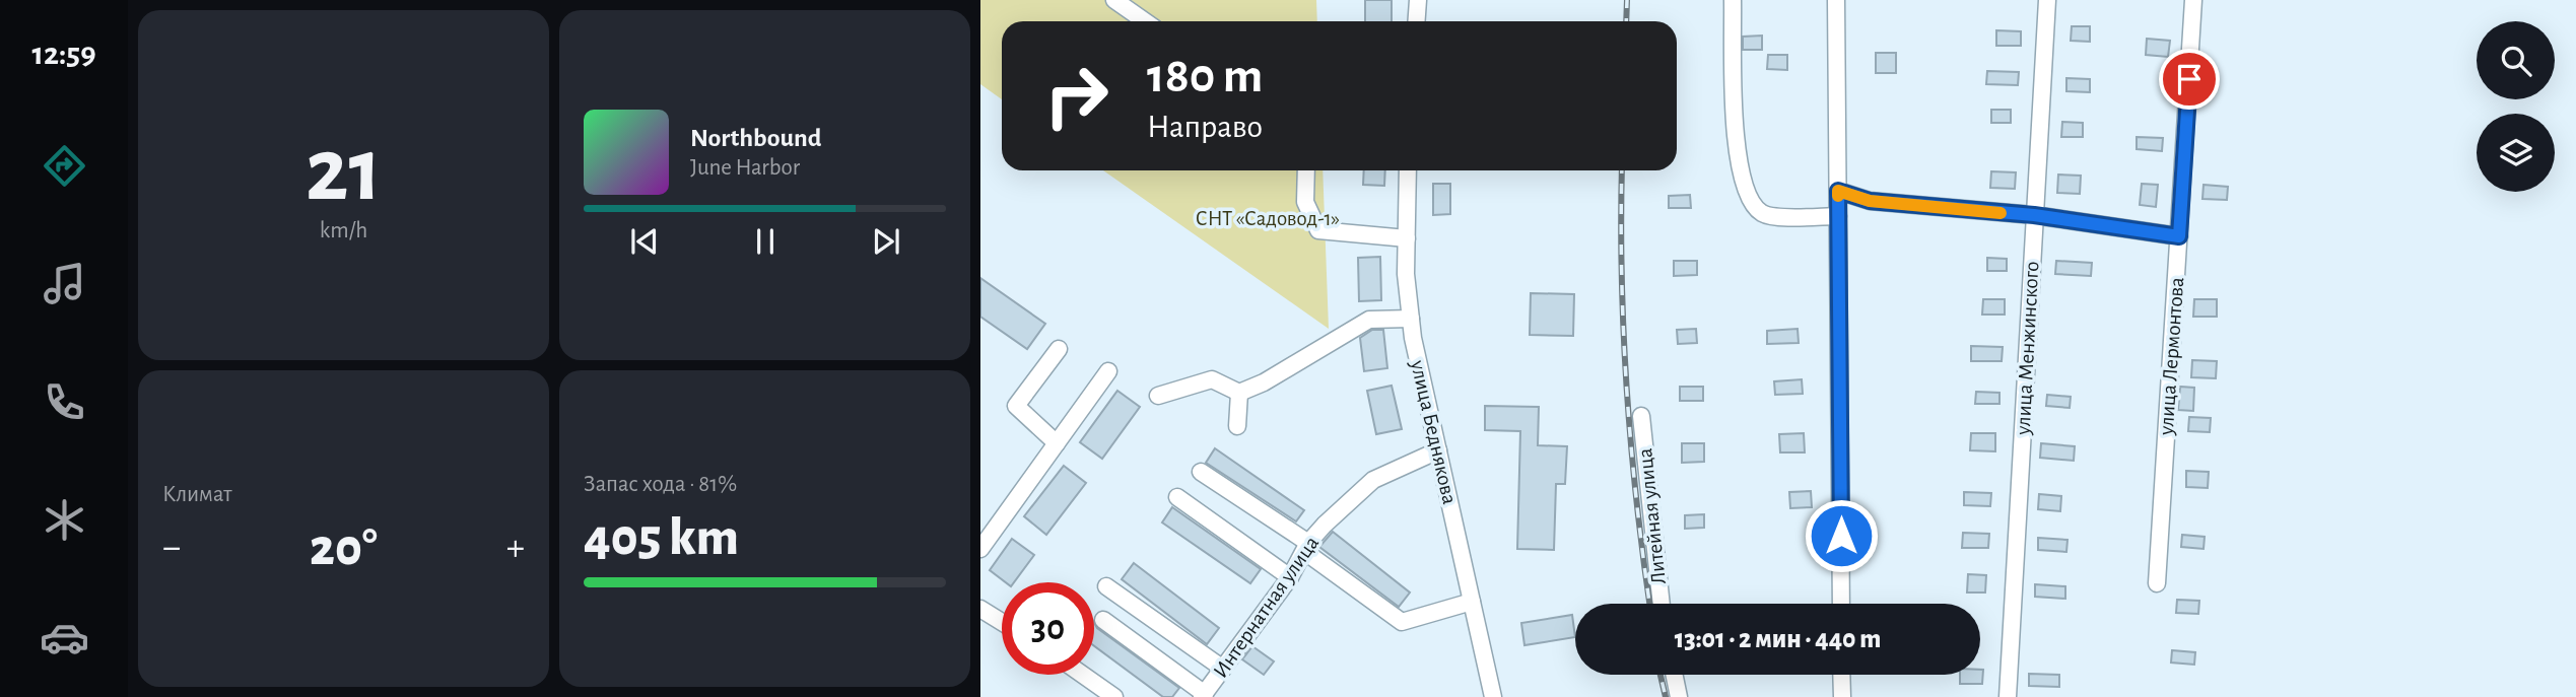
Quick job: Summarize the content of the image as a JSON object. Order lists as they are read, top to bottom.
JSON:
{
  "streets": {
    "street": [
      "улица Менжинского",
      "улица Лермонтова",
      "улица Беднякова",
      "Литейная улица",
      "Интернатная улица"
    ]
  },
  "crossings": [
    ["улица Беднякова", "Интернатная улица"]
  ],
  "parks": ["СНТ «Садовод-1»"],
  "page": {
    "tabs": "12:59",
    "tile": [
      ["21", "km/h"],
      "Климат",
      ["Запас хода · 81%", "405 km"]
    ],
    "turn": ["180 m", "Направо"],
    "song": ["Northbound", "June Harbor"],
    "heat": ["−", "20°", "+"],
    "limit": "30",
    "trip": "13:01 · 2 мин · 440 m"
  }
}
